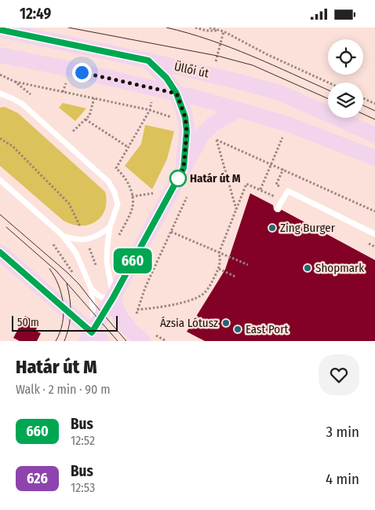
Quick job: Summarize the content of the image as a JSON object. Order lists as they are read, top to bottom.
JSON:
{
  "streets": {
    "main road": ["Üllői út"]
  },
  "places": [
    "Határ út M",
    "Zing Burger",
    "Shopmark",
    "Ázsia Lótusz",
    "East Port"
  ],
  "lines": ["bus line 660"],
  "scale_bar": "50 m",
  "page": {
    "status": "12:49",
    "on_map": "660",
    "scale": "50 m",
    "heading": ["Határ út M", "Walk · 2 min · 90 m"],
    "list": [
      {
        "mark": "660",
        "name": "Bus",
        "note": "12:52",
        "value": "3 min"
      },
      {
        "mark": "626",
        "name": "Bus",
        "note": "12:53",
        "value": "4 min"
      }
    ]
  }
}
